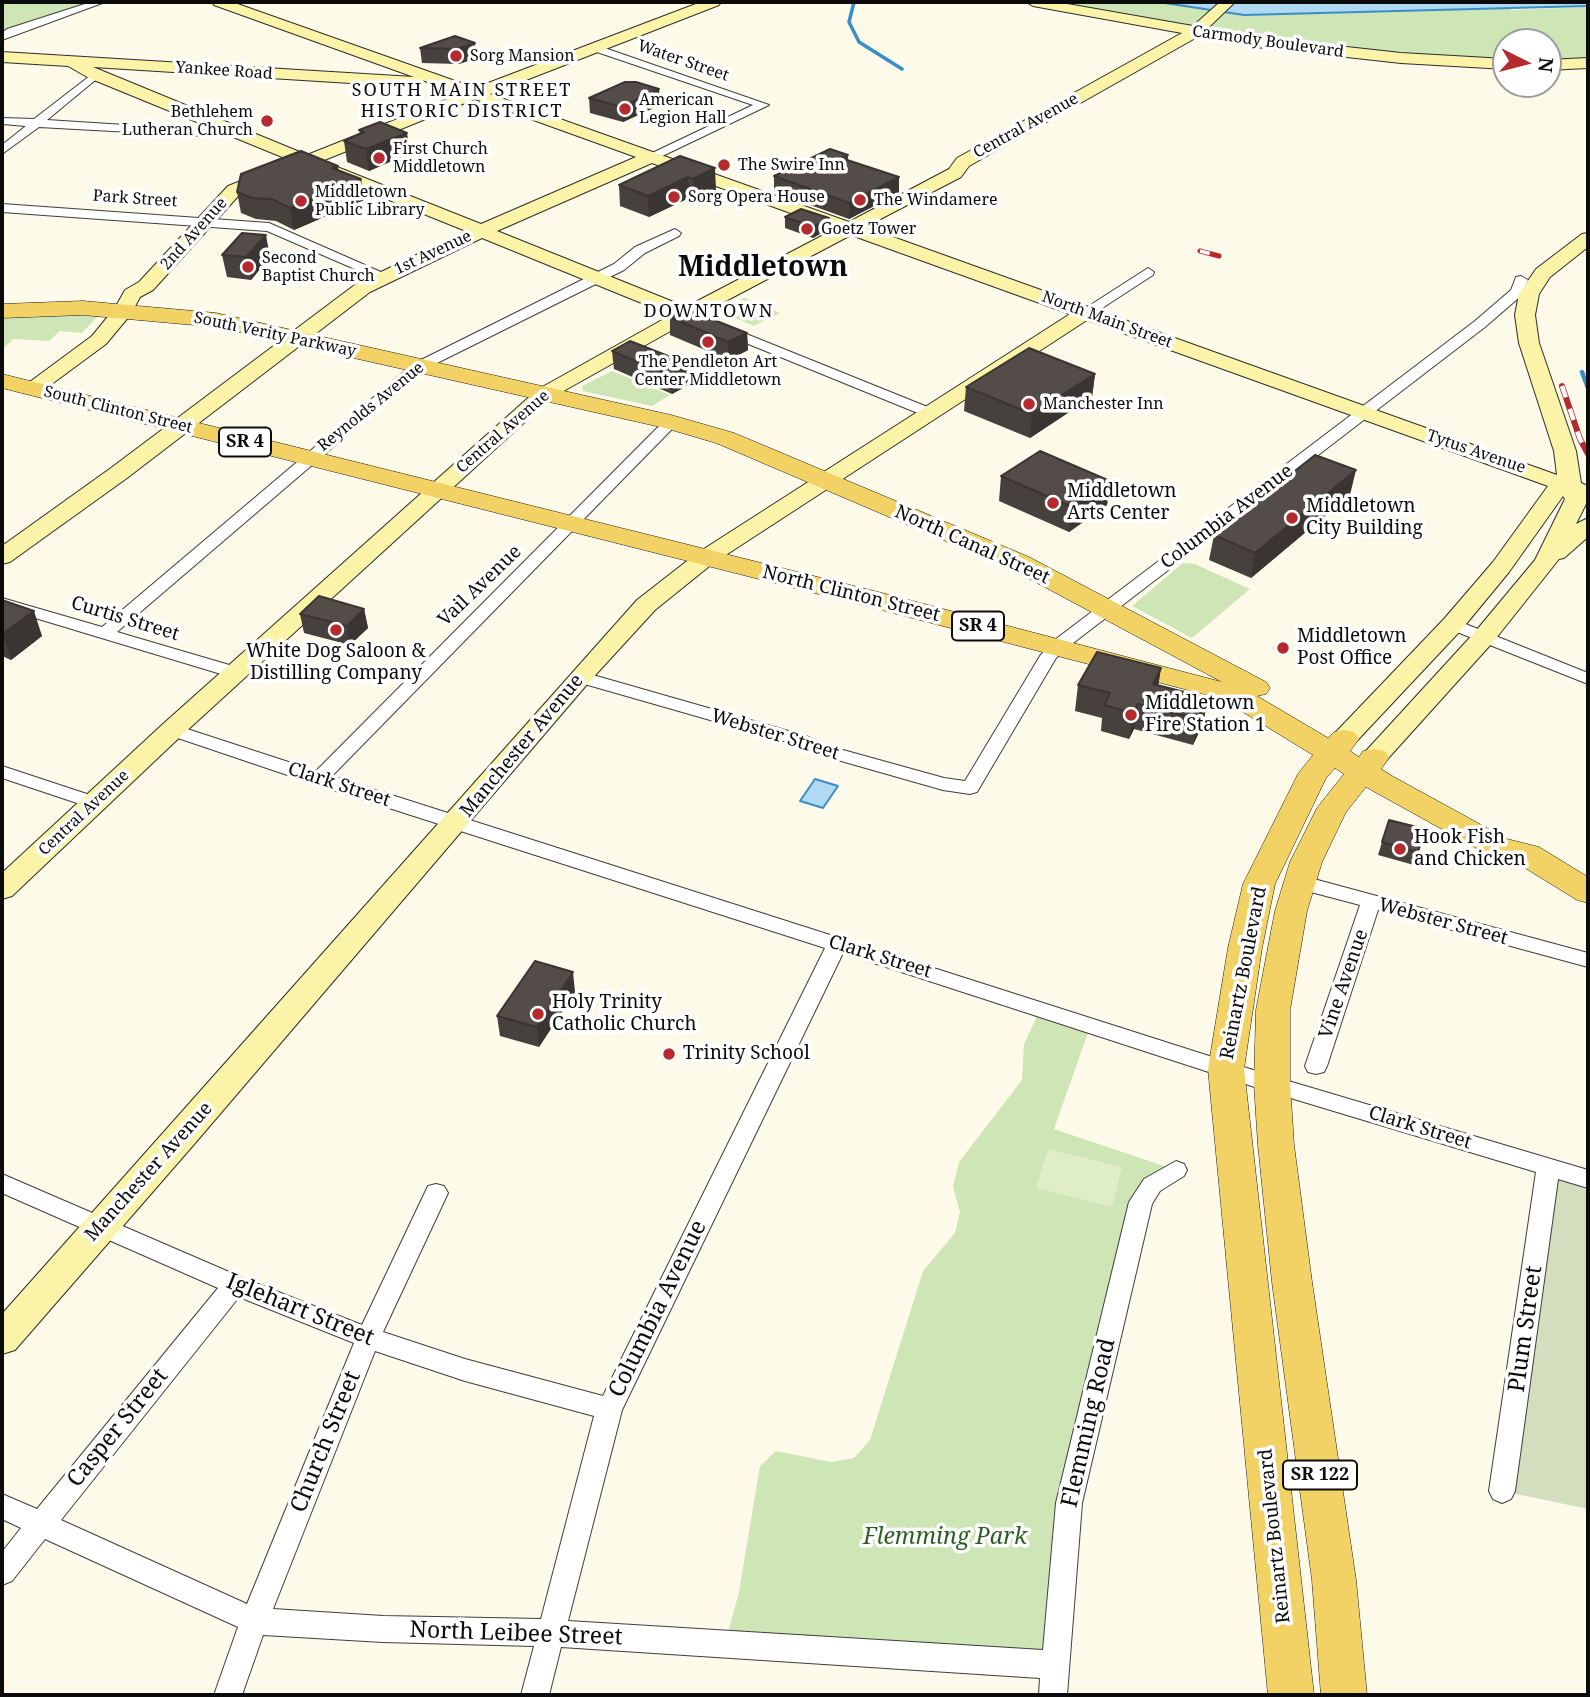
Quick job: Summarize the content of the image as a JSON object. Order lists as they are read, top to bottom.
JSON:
{
  "streets": {
    "main road": [
      "South Verity Parkway",
      "South Clinton Street",
      "SR 4",
      "North Canal Street",
      "North Clinton Street",
      "Reinartz Boulevard",
      "SR 122"
    ],
    "street": [
      "Carmody Boulevard",
      "Water Street",
      "Yankee Road",
      "Central Avenue",
      "Park Street",
      "2nd Avenue",
      "1st Avenue",
      "North Main Street",
      "Reynolds Avenue",
      "Tytus Avenue",
      "Columbia Avenue",
      "Vail Avenue",
      "Curtis Street",
      "Webster Street",
      "Manchester Avenue",
      "Clark Street",
      "Vine Avenue",
      "Iglehart Street",
      "Plum Street",
      "Flemming Road",
      "Casper Street",
      "Church Street",
      "North Leibee Street"
    ]
  },
  "crossings": [
    ["Carmody Boulevard", "Central Avenue"],
    ["Water Street", "2nd Avenue"],
    ["Water Street", "1st Avenue"],
    ["Yankee Road", "North Main Street"],
    ["Central Avenue", "North Main Street"],
    ["Central Avenue", "South Verity Parkway"],
    ["Central Avenue", "South Clinton Street"],
    ["Central Avenue", "North Canal Street"],
    ["Central Avenue", "North Clinton Street"],
    ["Central Avenue", "Curtis Street"],
    ["Central Avenue", "Clark Street"],
    ["Park Street", "2nd Avenue"],
    ["Park Street", "1st Avenue"],
    ["2nd Avenue", "North Main Street"],
    ["2nd Avenue", "South Verity Parkway"],
    ["2nd Avenue", "South Clinton Street"],
    ["1st Avenue", "North Main Street"],
    ["1st Avenue", "South Verity Parkway"],
    ["1st Avenue", "South Clinton Street"],
    ["North Main Street", "Tytus Avenue"],
    ["North Main Street", "Columbia Avenue"],
    ["North Main Street", "Manchester Avenue"],
    ["South Verity Parkway", "Reynolds Avenue"],
    ["South Verity Parkway", "North Canal Street"],
    ["Reynolds Avenue", "South Clinton Street"],
    ["Reynolds Avenue", "Curtis Street"],
    ["South Clinton Street", "North Clinton Street"],
    ["SR 4", "North Canal Street"],
    ["SR 4", "North Clinton Street"],
    ["SR 4", "Reinartz Boulevard"],
    ["Tytus Avenue", "Columbia Avenue"],
    ["Tytus Avenue", "Reinartz Boulevard"],
    ["Columbia Avenue", "North Canal Street"],
    ["Columbia Avenue", "North Clinton Street"],
    ["Columbia Avenue", "Webster Street"],
    ["Columbia Avenue", "Clark Street"],
    ["Columbia Avenue", "Reinartz Boulevard"],
    ["Columbia Avenue", "Iglehart Street"],
    ["Columbia Avenue", "North Leibee Street"],
    ["North Canal Street", "Vail Avenue"],
    ["North Canal Street", "North Clinton Street"],
    ["North Canal Street", "Manchester Avenue"],
    ["North Canal Street", "Reinartz Boulevard"],
    ["Vail Avenue", "North Clinton Street"],
    ["Vail Avenue", "Clark Street"],
    ["North Clinton Street", "Manchester Avenue"],
    ["North Clinton Street", "Reinartz Boulevard"],
    ["Webster Street", "Manchester Avenue"],
    ["Webster Street", "Reinartz Boulevard"],
    ["Webster Street", "Vine Avenue"],
    ["Manchester Avenue", "Clark Street"],
    ["Manchester Avenue", "Iglehart Street"],
    ["Clark Street", "Reinartz Boulevard"],
    ["Clark Street", "Plum Street"],
    ["Iglehart Street", "Casper Street"],
    ["Iglehart Street", "Church Street"],
    ["Flemming Road", "North Leibee Street"],
    ["Casper Street", "North Leibee Street"],
    ["Church Street", "North Leibee Street"]
  ],
  "districts": ["SOUTH MAIN STREET HISTORIC DISTRICT", "Middletown", "DOWNTOWN"],
  "parks": ["Flemming Park"],
  "places": [
    "Sorg Mansion",
    "American Legion Hall",
    "Bethlehem Lutheran Church",
    "First Church Middletown",
    "The Swire Inn",
    "Sorg Opera House",
    "The Windamere",
    "Middletown Public Library",
    "Goetz Tower",
    "Second Baptist Church",
    "The Pendleton Art Center Middletown",
    "Manchester Inn",
    "Middletown Arts Center",
    "Middletown City Building",
    "White Dog Saloon & Distilling Company",
    "Middletown Post Office",
    "Middletown Fire Station 1",
    "Hook Fish and Chicken",
    "Holy Trinity Catholic Church",
    "Trinity School"
  ],
  "north": "right"
}
